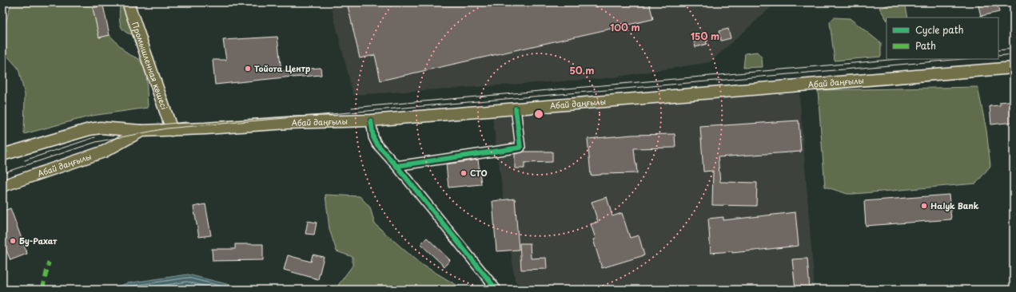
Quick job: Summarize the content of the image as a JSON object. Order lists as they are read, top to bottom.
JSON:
{
  "streets": {
    "main road": ["Промышленная көшесі", "Абай даңғылы"]
  },
  "crossings": [
    ["Промышленная көшесі", "Абай даңғылы"]
  ],
  "places": [
    "Тойота Центр",
    "СТО",
    "Halyk Bank",
    "Бу-Рахат"
  ],
  "legend": ["Cycle path", "Path"],
  "rings": ["100 m", "150 m", "50 m"]
}
